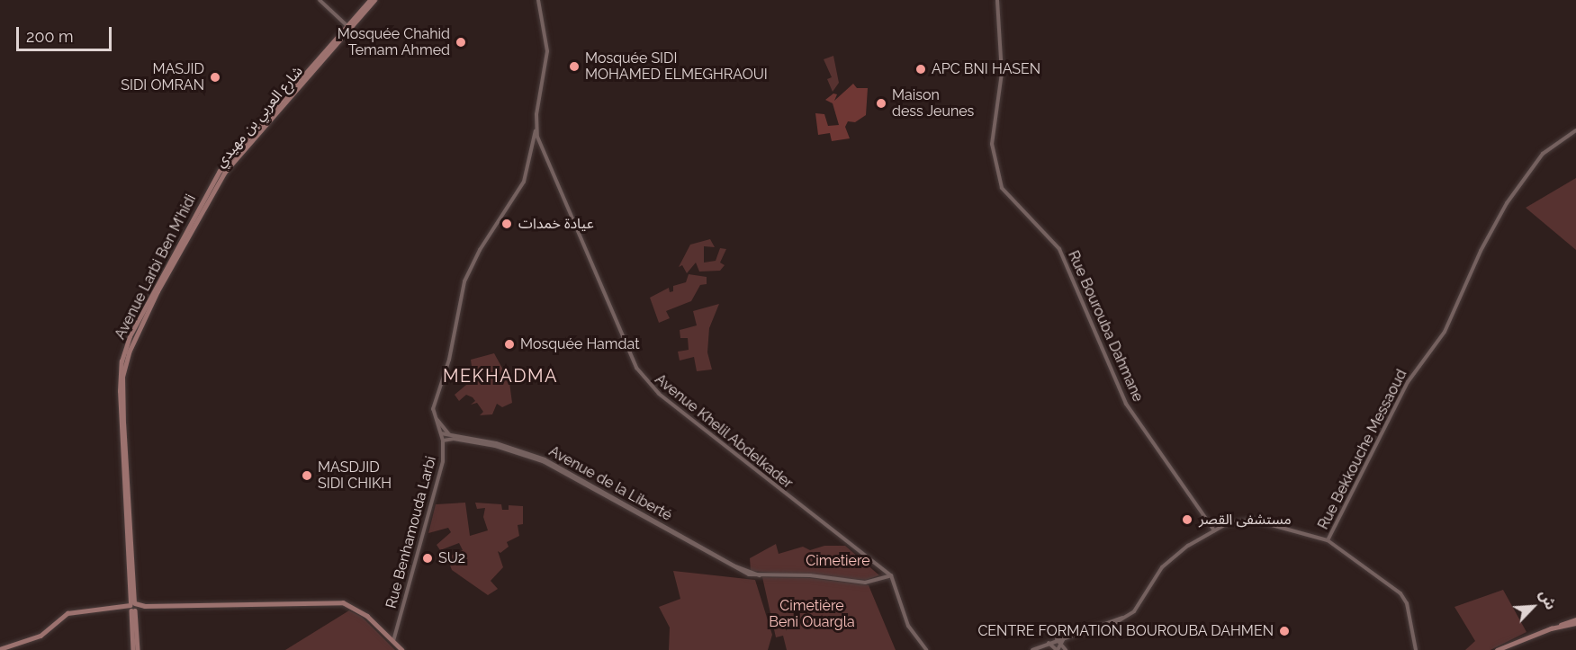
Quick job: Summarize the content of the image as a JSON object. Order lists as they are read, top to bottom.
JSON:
{
  "streets": {
    "main road": ["شارع العربي بن مهيدي"],
    "street": [
      "Rue Bourouba Dahmane",
      "Avenue Khelil Abdelkader",
      "Rue Bekkouche Messaoud",
      "Avenue de la Liberté",
      "Rue Benhamouda Larbi"
    ]
  },
  "crossings": [
    ["Avenue Khelil Abdelkader", "Avenue de la Liberté"],
    ["Avenue Khelil Abdelkader", "Rue Benhamouda Larbi"],
    ["Avenue de la Liberté", "Rue Benhamouda Larbi"]
  ],
  "districts": ["MEKHADMA"],
  "parks": ["Cimetiere", "Cimetière Beni Ouargla"],
  "places": [
    "Mosquée Chahid Temam Ahmed",
    "Mosquée SIDI MOHAMED ELMEGHRAOUI",
    "APC BNI HASEN",
    "MASJID SIDI OMRAN",
    "Maison dess Jeunes",
    "عيادة خمدات",
    "Mosquée Hamdat",
    "MASDJID SIDI CHIKH",
    "مستشفى القصر",
    "SU2",
    "CENTRE FORMATION BOUROUBA DAHMEN"
  ],
  "scale_bar": "200 m",
  "north": "top right"
}
